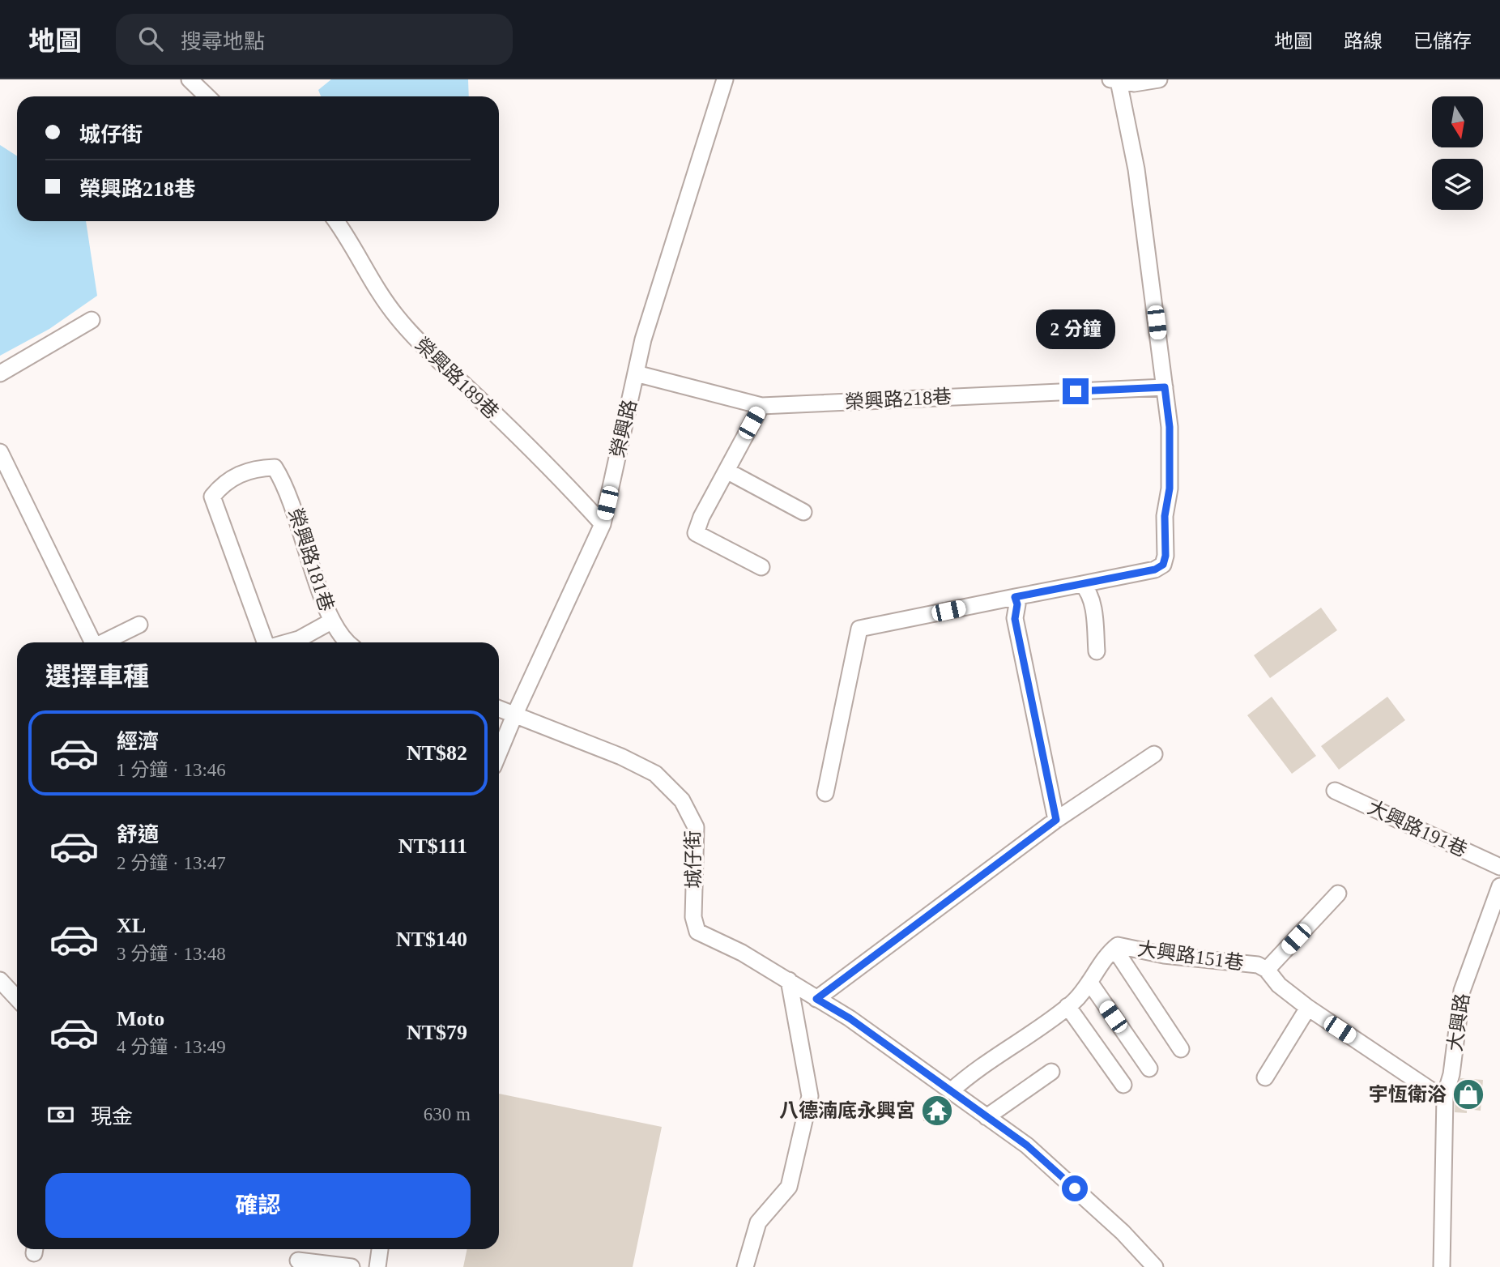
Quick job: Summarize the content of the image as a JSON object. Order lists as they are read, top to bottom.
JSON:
{
  "streets": {
    "street": [
      "榮興路189巷",
      "榮興路218巷",
      "榮興路",
      "榮興路181巷",
      "大興路191巷",
      "城仔街",
      "大興路151巷",
      "大興路"
    ]
  },
  "crossings": [
    ["榮興路189巷", "榮興路"],
    ["榮興路218巷", "榮興路"],
    ["榮興路", "城仔街"],
    ["城仔街", "大興路151巷"],
    ["大興路151巷", "大興路"]
  ],
  "places": {
    "shop": ["宇恆衛浴"],
    "temple": ["八德湳底永興宮"]
  },
  "north": "bottom",
  "page": {
    "header": "地圖",
    "search": "搜尋地點",
    "nav": ["地圖", "路線", "已儲存"],
    "banner": ["城仔街", "榮興路218巷"],
    "bubble": "2 分鐘",
    "heading": "選擇車種",
    "list": [
      {
        "name": "經濟",
        "note": "1 分鐘 · 13:46",
        "value": "NT$82"
      },
      {
        "name": "舒適",
        "note": "2 分鐘 · 13:47",
        "value": "NT$111"
      },
      {
        "name": "XL",
        "note": "3 分鐘 · 13:48",
        "value": "NT$140"
      },
      {
        "name": "Moto",
        "note": "4 分鐘 · 13:49",
        "value": "NT$79"
      }
    ],
    "pay": ["現金", "630 m"],
    "buttons": "確認"
  }
}
